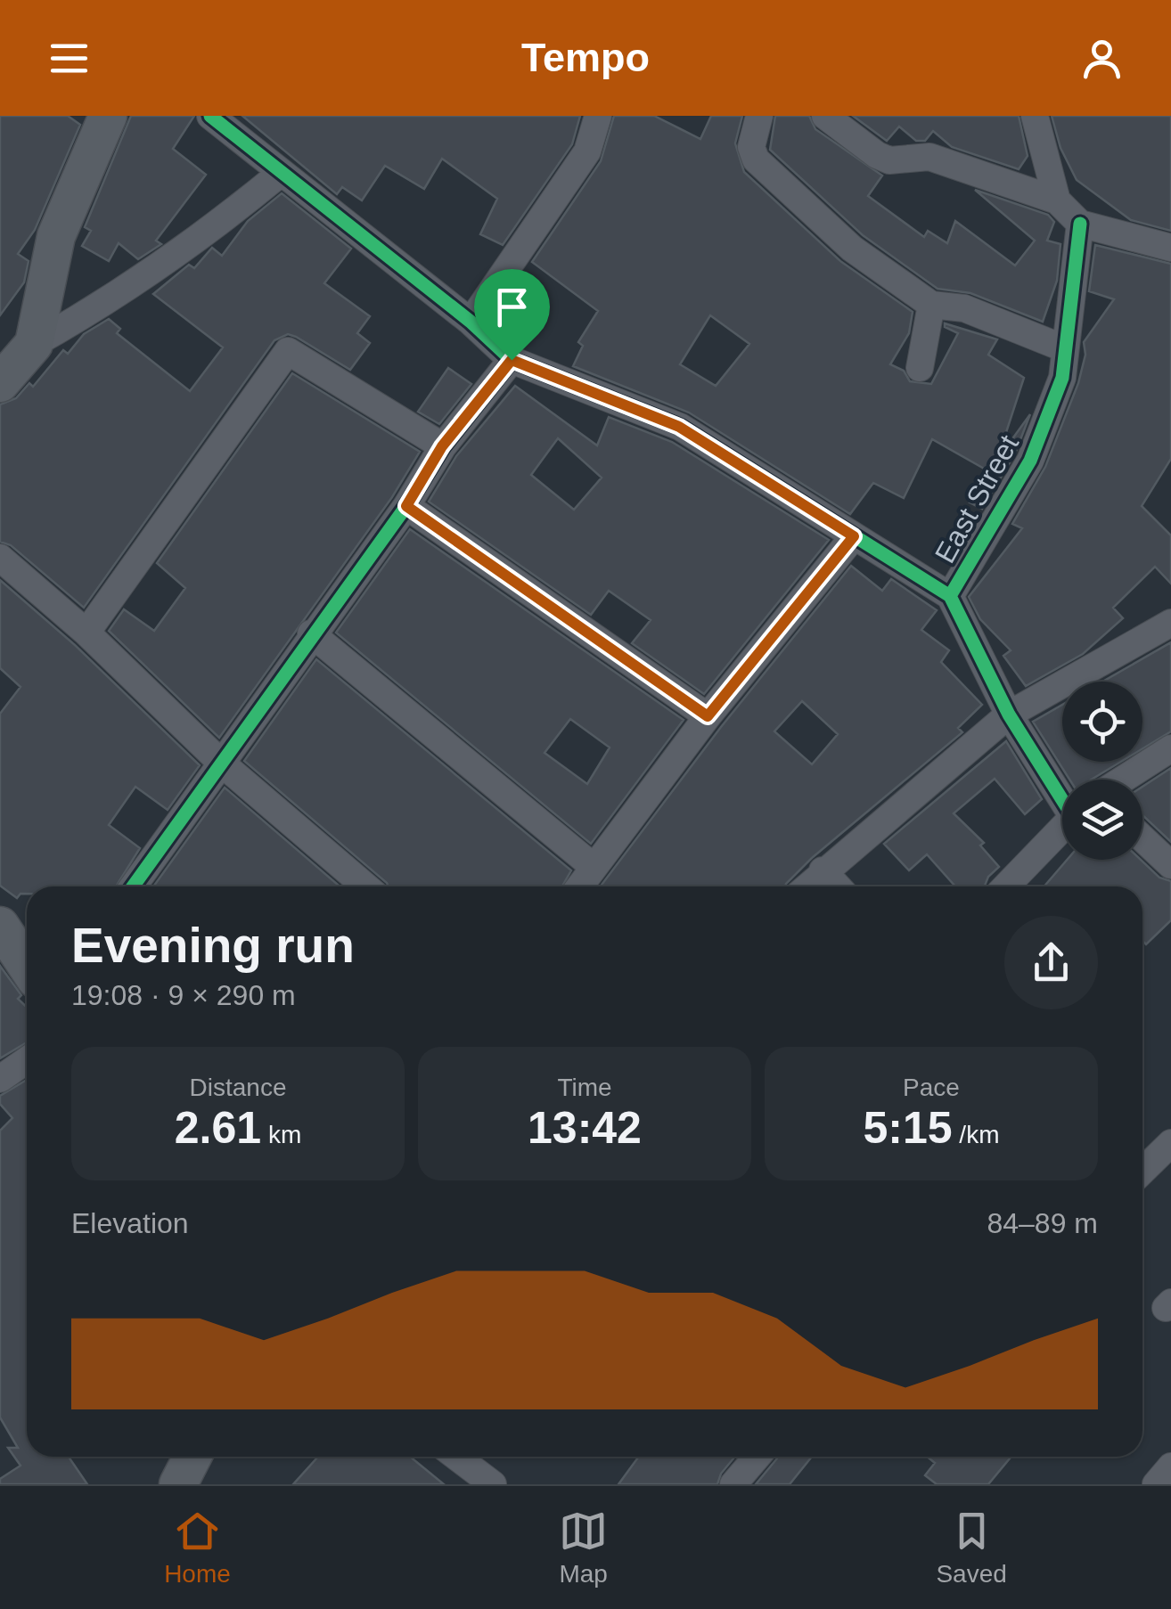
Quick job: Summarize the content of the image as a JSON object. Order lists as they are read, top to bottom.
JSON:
{
  "streets": {
    "street": ["East Street"]
  },
  "page": {
    "header": "Tempo",
    "heading": ["Evening run", "19:08 · 9 × 290 m"],
    "stats": [
      ["Distance", "2.61 km"],
      ["Time", "13:42"],
      ["Pace", "5:15 /km"]
    ],
    "chart": ["Elevation", "84–89 m"],
    "tabs": ["Home", "Map", "Saved"]
  }
}
